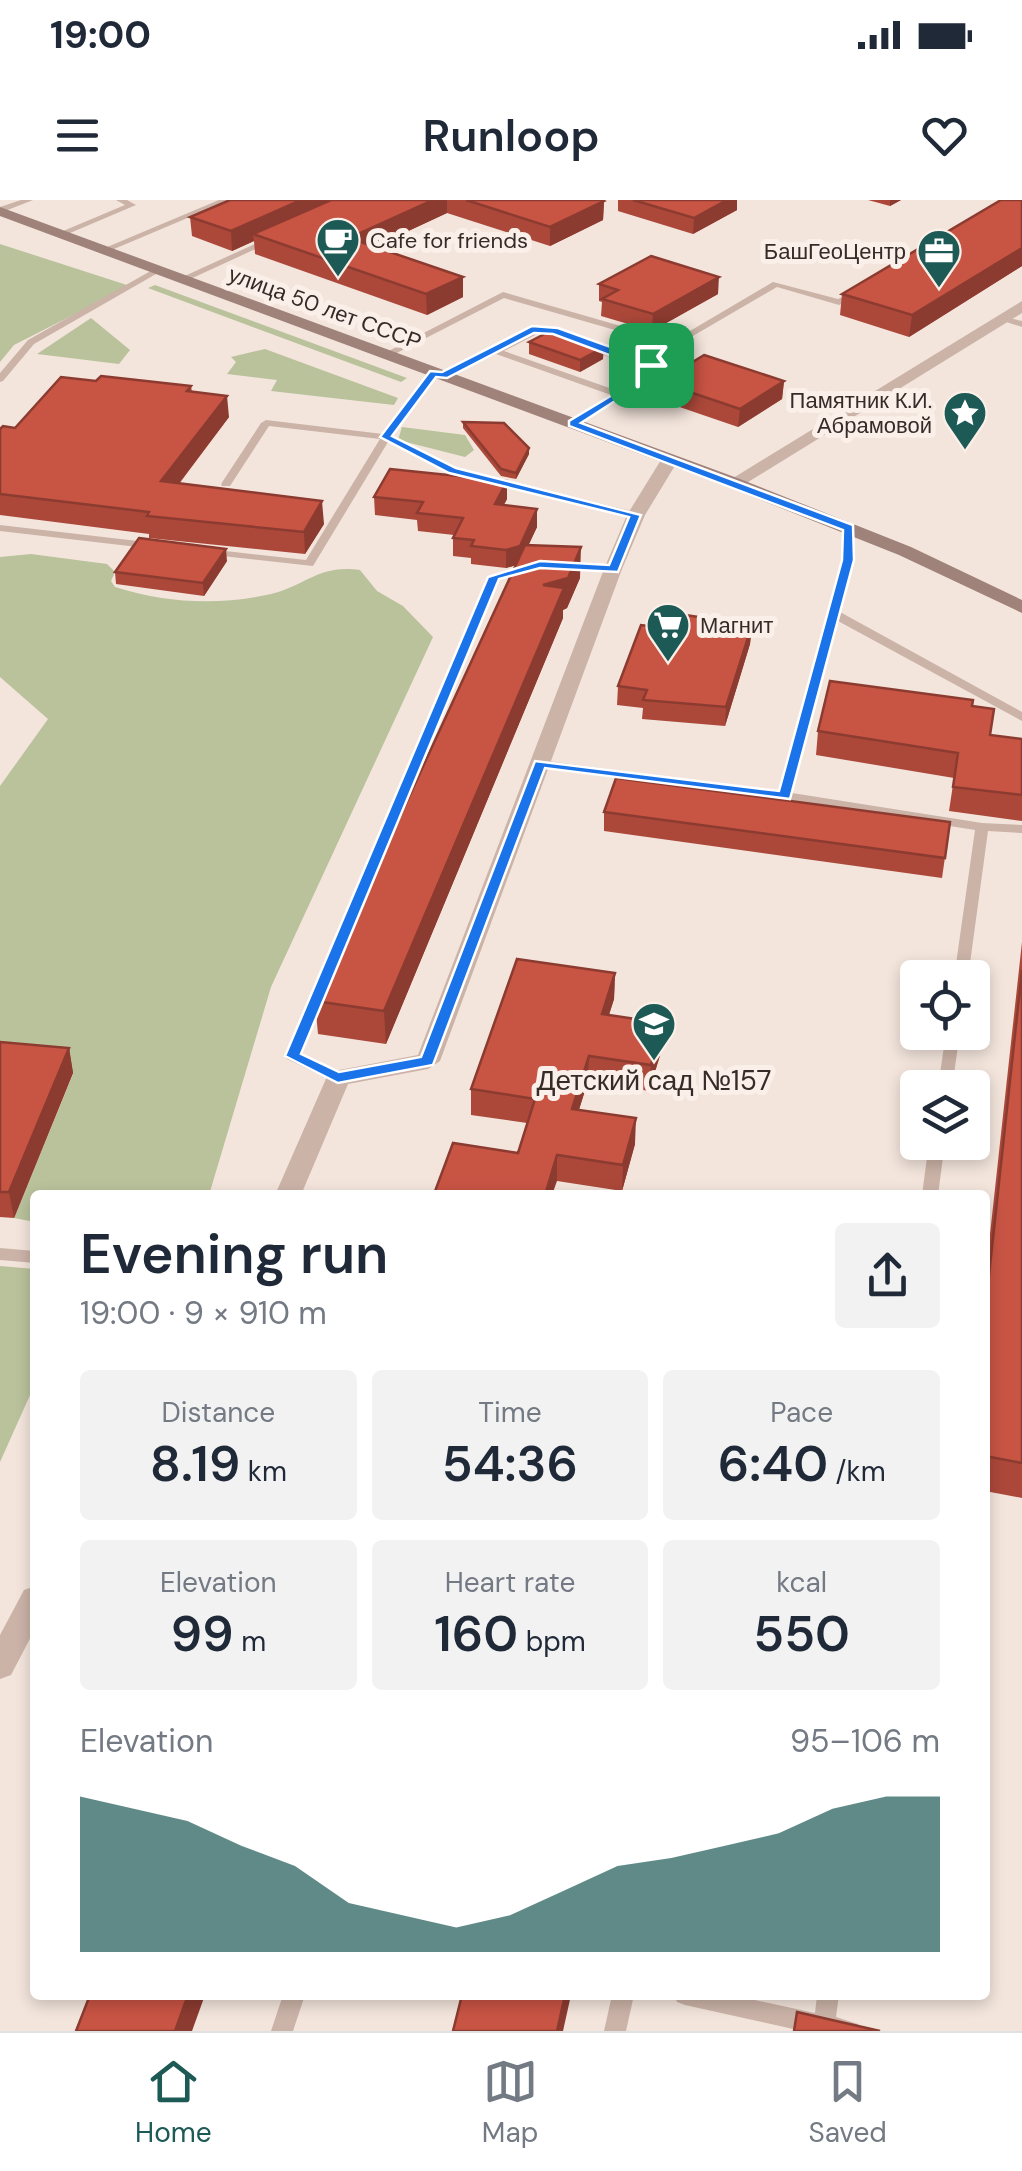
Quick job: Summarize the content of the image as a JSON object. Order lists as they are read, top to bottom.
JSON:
{
  "streets": {
    "main road": ["улица 50 лет СССР"]
  },
  "places": {
    "cafe": ["Cafe for friends"],
    "office": ["БашГеоЦентр"],
    "place": ["Памятник К.И. Абрамовой"],
    "supermarket": ["Магнит"],
    "school or university": ["Детский сад №157"]
  },
  "page": {
    "status": "19:00",
    "header": "Runloop",
    "heading": ["Evening run", "19:00 · 9 × 910 m"],
    "stats": [
      ["Distance", "8.19 km"],
      ["Time", "54:36"],
      ["Pace", "6:40 /km"],
      ["Elevation", "99 m"],
      ["Heart rate", "160 bpm"],
      ["kcal", "550"]
    ],
    "chart": ["Elevation", "95–106 m"],
    "tabs": ["Home", "Map", "Saved"]
  }
}
